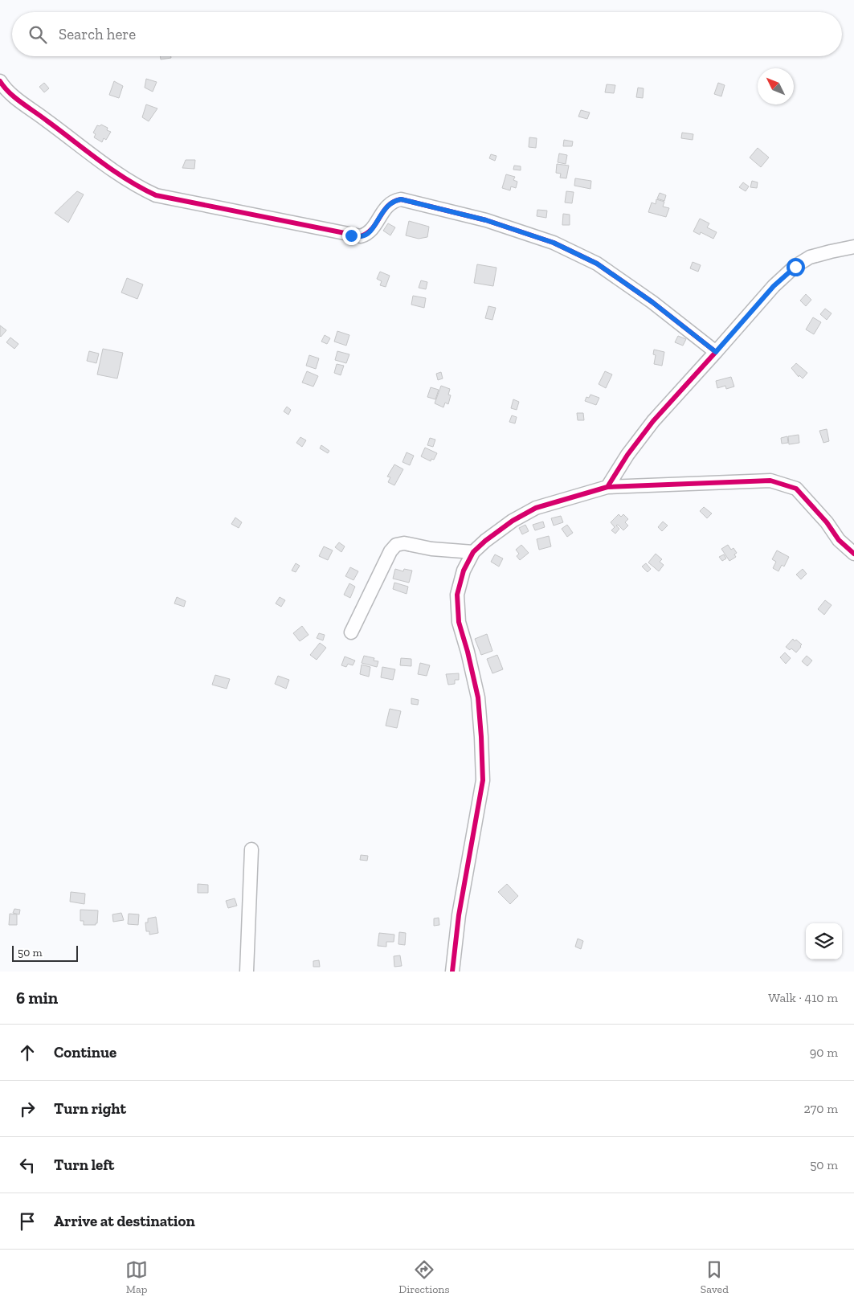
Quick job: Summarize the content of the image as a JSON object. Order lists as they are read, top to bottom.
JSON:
{
  "scale_bar": "50 m",
  "north": "top left",
  "page": {
    "search": "Search here",
    "scale": "50 m",
    "heading": ["6 min", "Walk · 410 m"],
    "list": [
      ["Continue", "90 m"],
      ["Turn right", "270 m"],
      ["Turn left", "50 m"],
      "Arrive at destination"
    ],
    "nav": ["Map", "Directions", "Saved"]
  }
}
